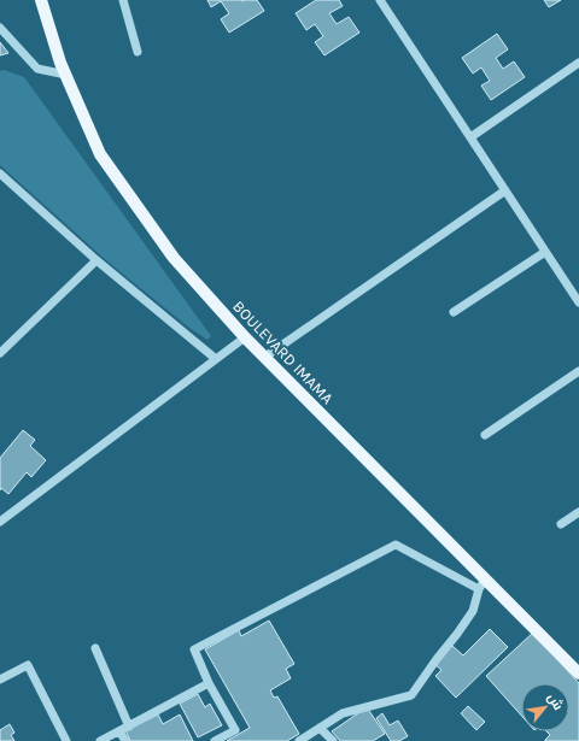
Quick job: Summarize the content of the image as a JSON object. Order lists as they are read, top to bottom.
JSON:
{
  "streets": {
    "main road": ["BOULEVARD IMAMA"]
  },
  "north": "top right"
}
